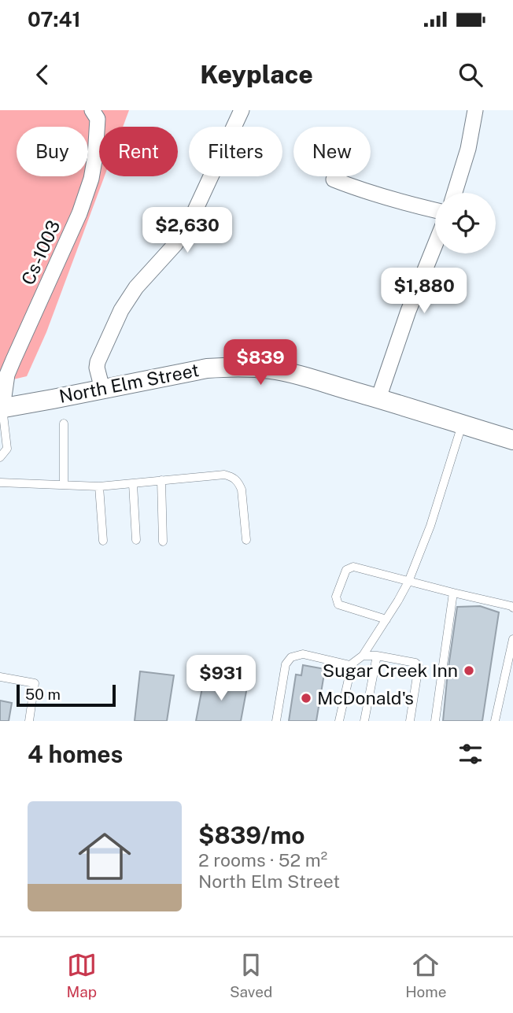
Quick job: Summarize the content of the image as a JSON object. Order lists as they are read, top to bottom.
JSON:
{
  "streets": {
    "street": ["Cs-1003", "North Elm Street"]
  },
  "crossings": [
    ["Cs-1003", "North Elm Street"]
  ],
  "places": ["Sugar Creek Inn", "McDonald's"],
  "scale_bar": "50 m",
  "page": {
    "status": "07:41",
    "header": "Keyplace",
    "chip": [
      "Buy",
      "Rent",
      "Filters",
      "New"
    ],
    "price": [
      "$2,630",
      "$1,880",
      "$839",
      "$931"
    ],
    "scale": "50 m",
    "heading": "4 homes",
    "list": [
      {
        "name": "$839/mo",
        "note": "2 rooms · 52 m² · North Elm Street"
      }
    ],
    "tabs": ["Map", "Saved", "Home"]
  }
}
